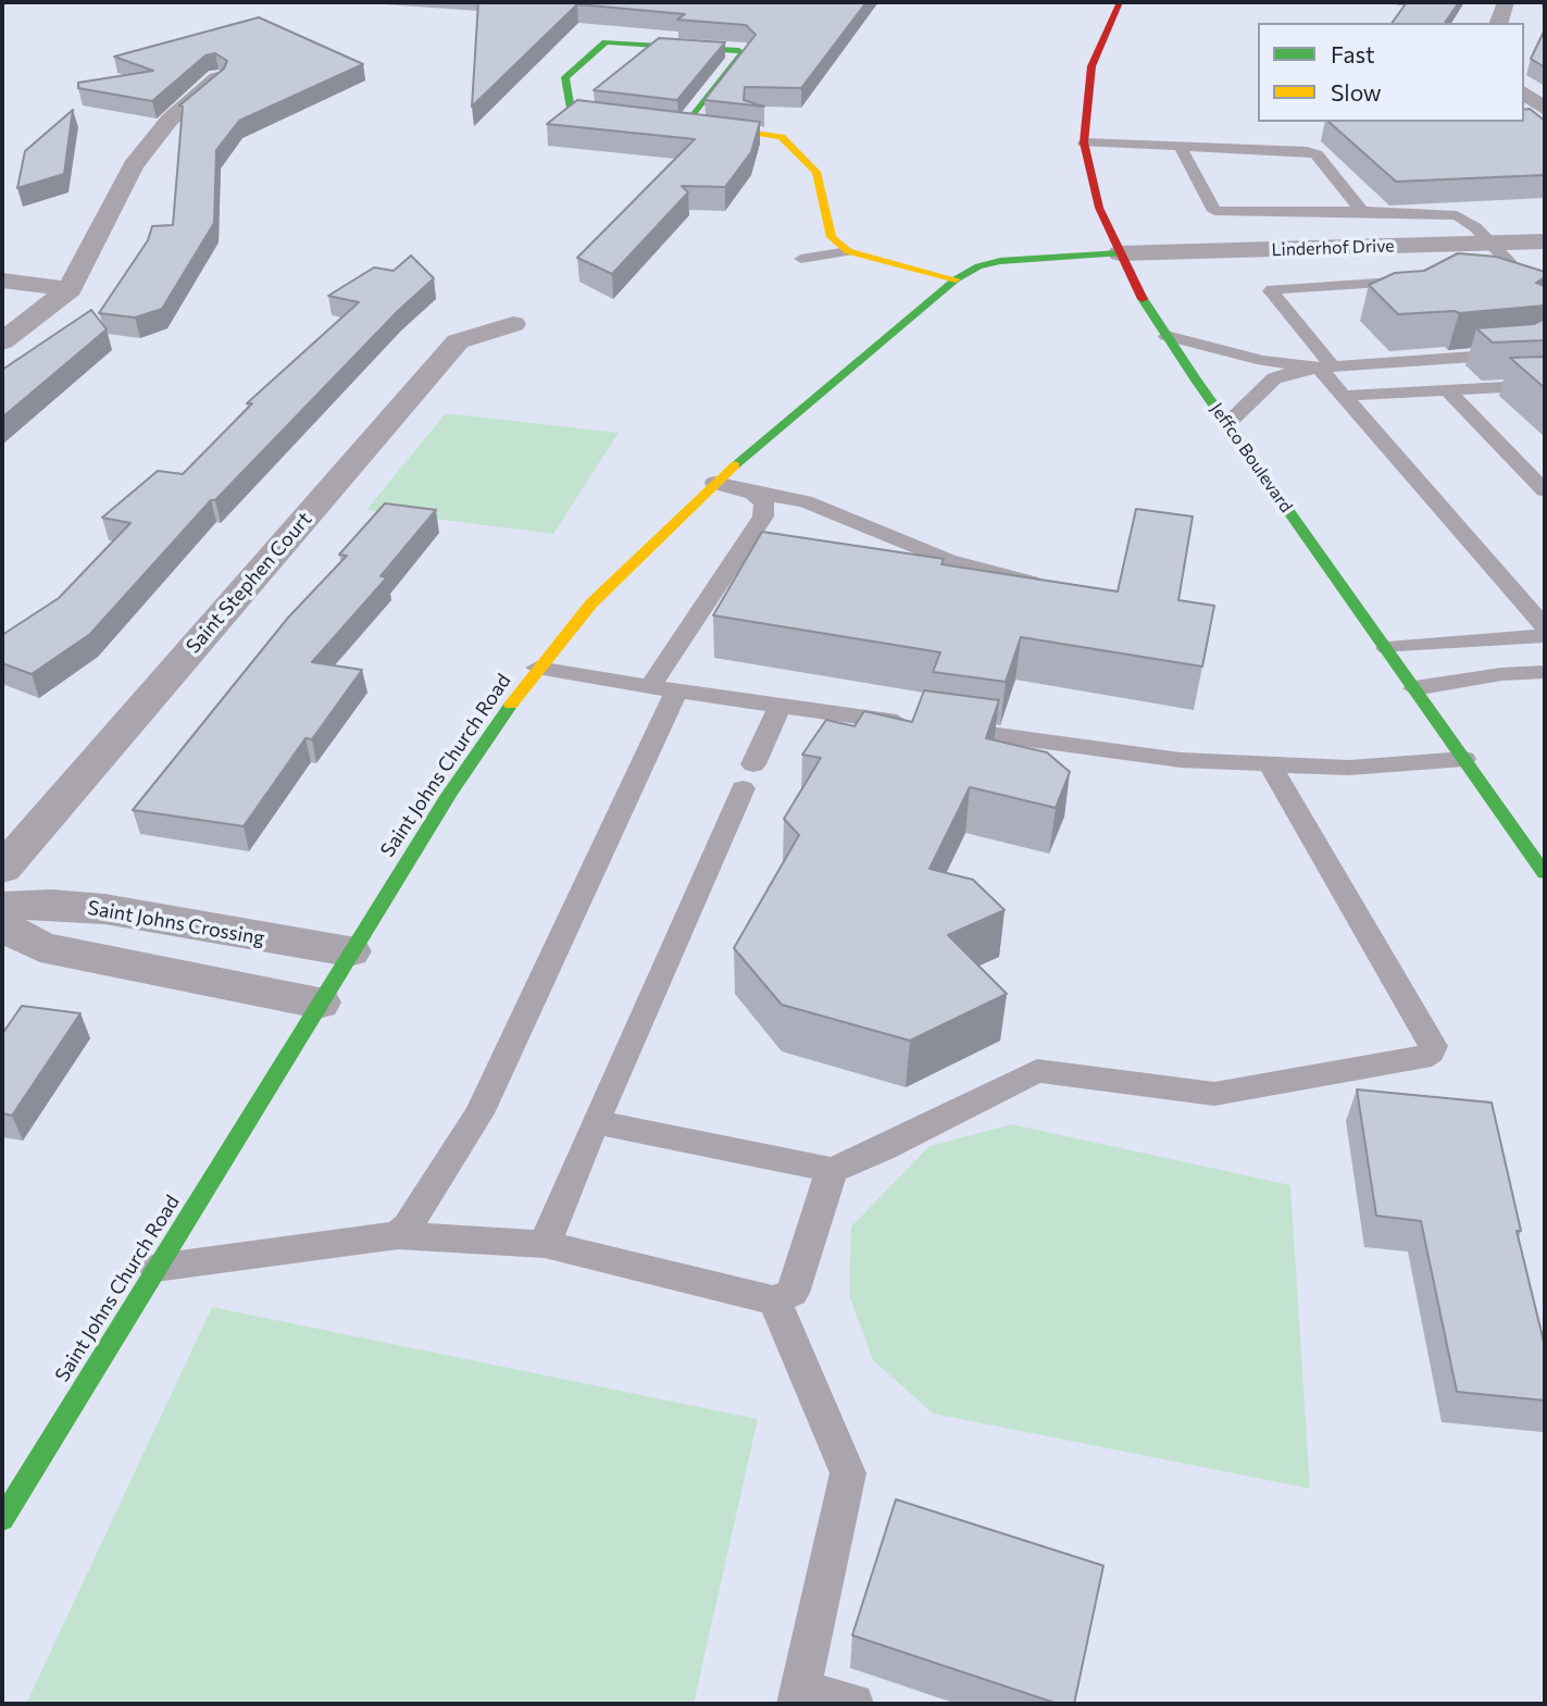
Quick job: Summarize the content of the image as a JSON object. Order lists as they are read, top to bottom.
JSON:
{
  "streets": {
    "street": [
      "Linderhof Drive",
      "Jeffco Boulevard",
      "Saint Stephen Court",
      "Saint Johns Church Road",
      "Saint Johns Crossing"
    ]
  },
  "crossings": [
    ["Linderhof Drive", "Jeffco Boulevard"],
    ["Linderhof Drive", "Saint Johns Church Road"],
    ["Jeffco Boulevard", "Saint Johns Church Road"],
    ["Saint Johns Church Road", "Saint Johns Crossing"]
  ],
  "legend": ["Fast", "Slow"]
}
